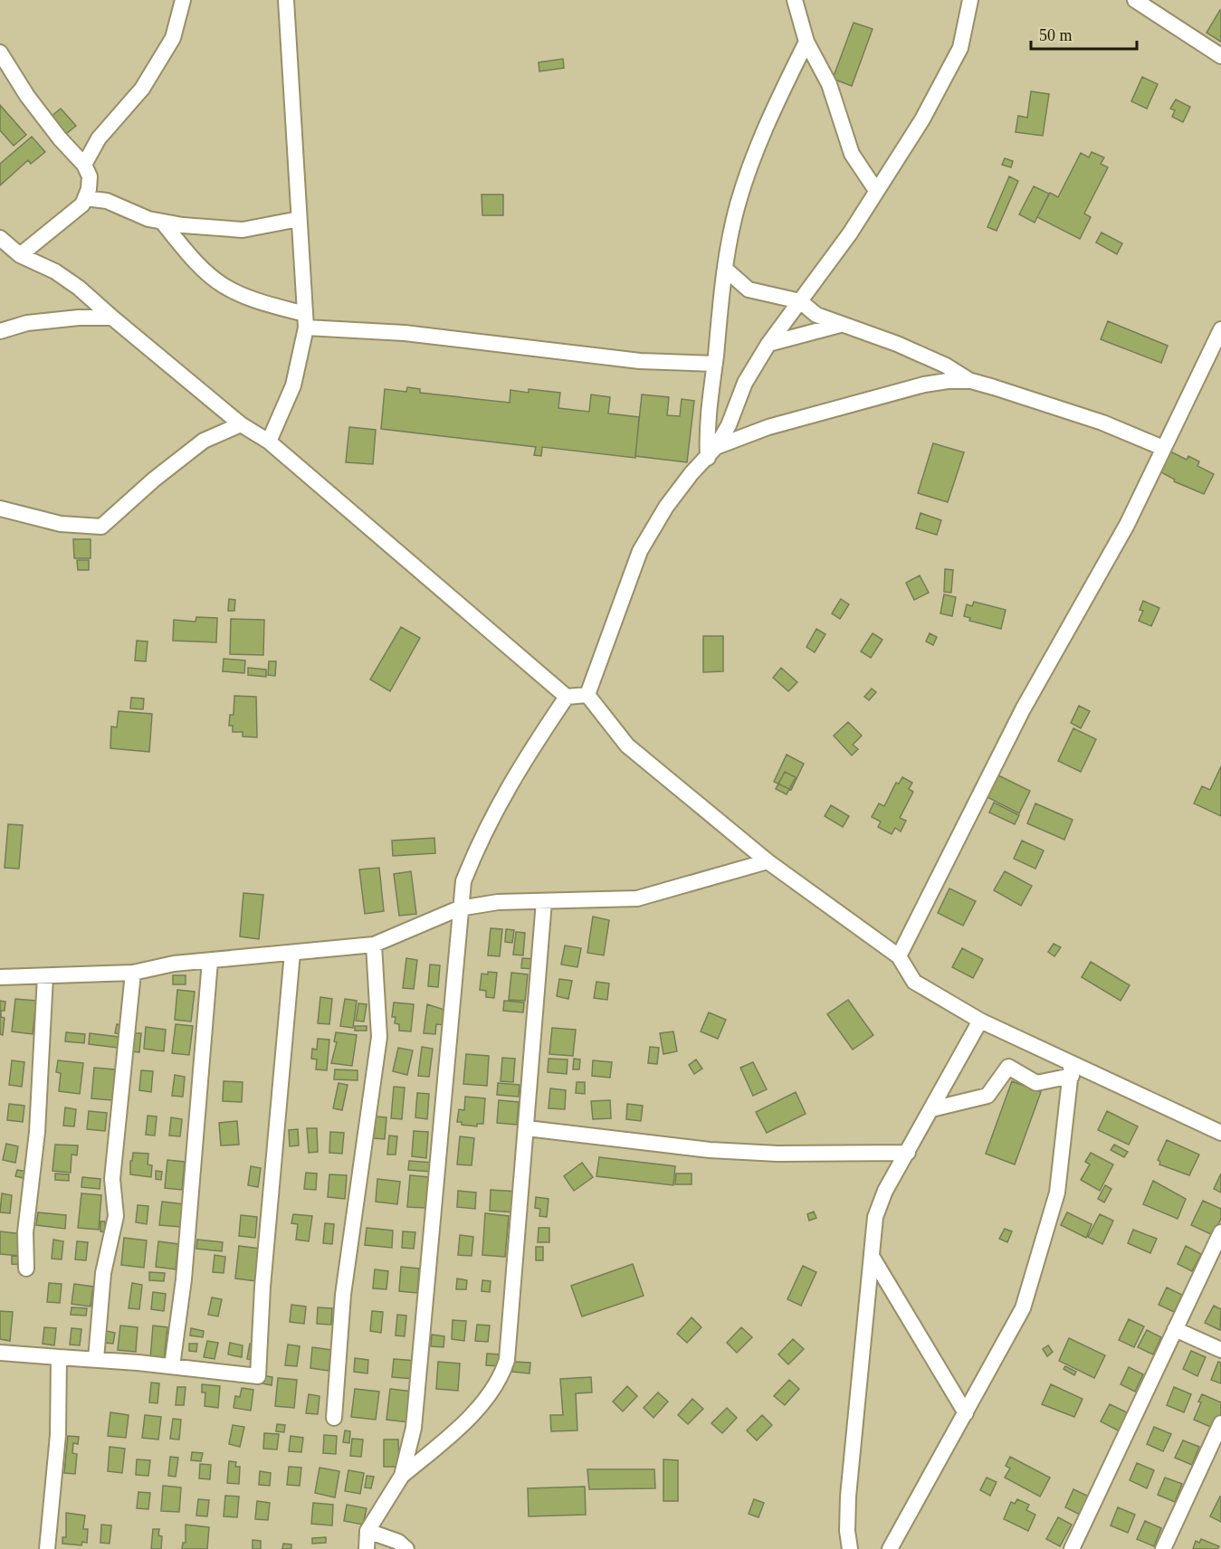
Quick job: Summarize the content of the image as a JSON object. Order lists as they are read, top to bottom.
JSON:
{
  "scale_bar": "50 m"
}
